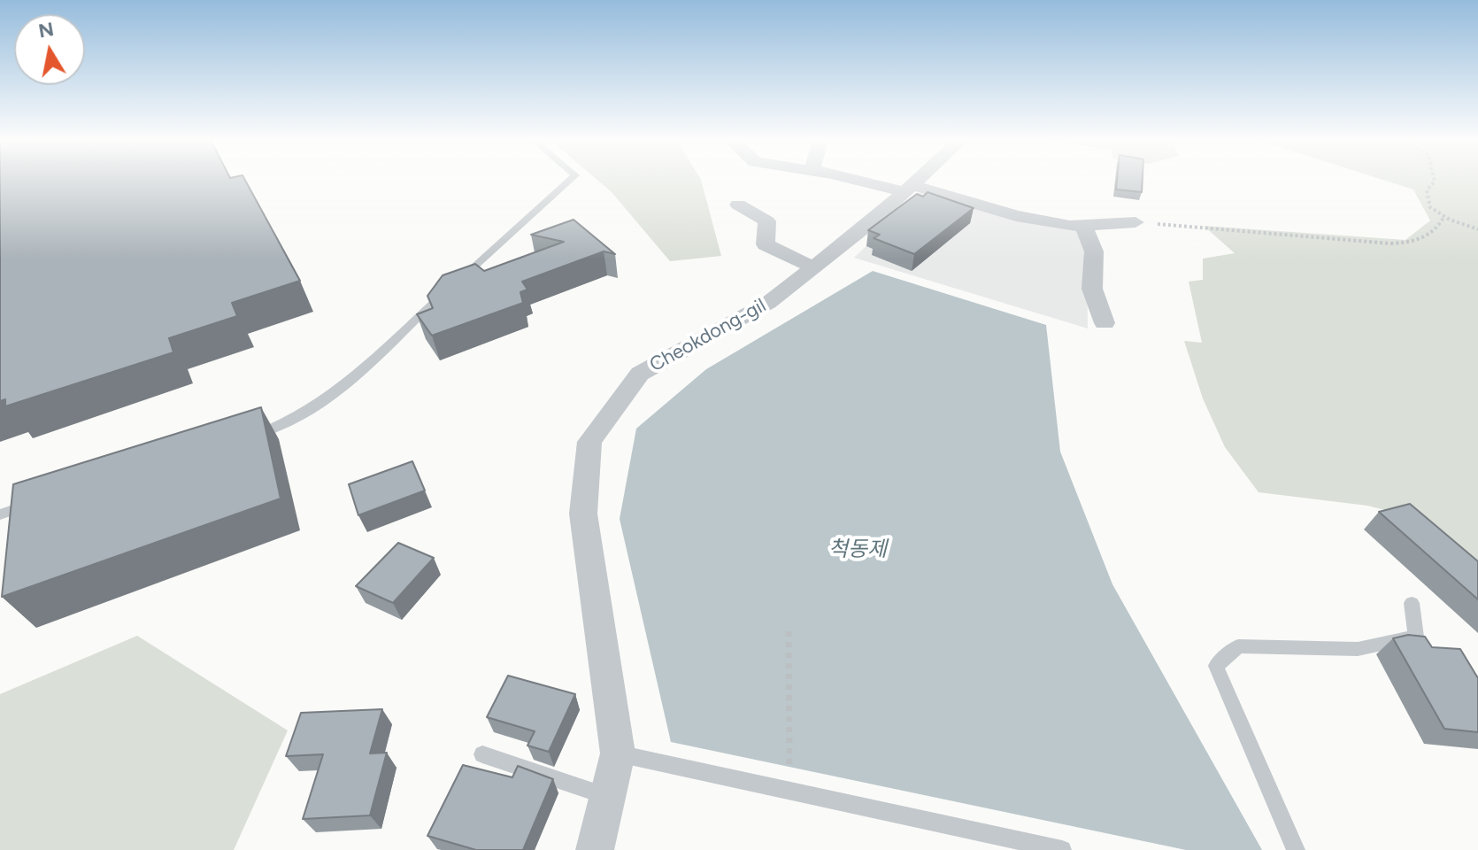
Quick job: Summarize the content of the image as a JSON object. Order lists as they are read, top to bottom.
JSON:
{
  "streets": {
    "street": ["Cheokdong-gil"]
  },
  "water": ["척동제"],
  "north": "top"
}
